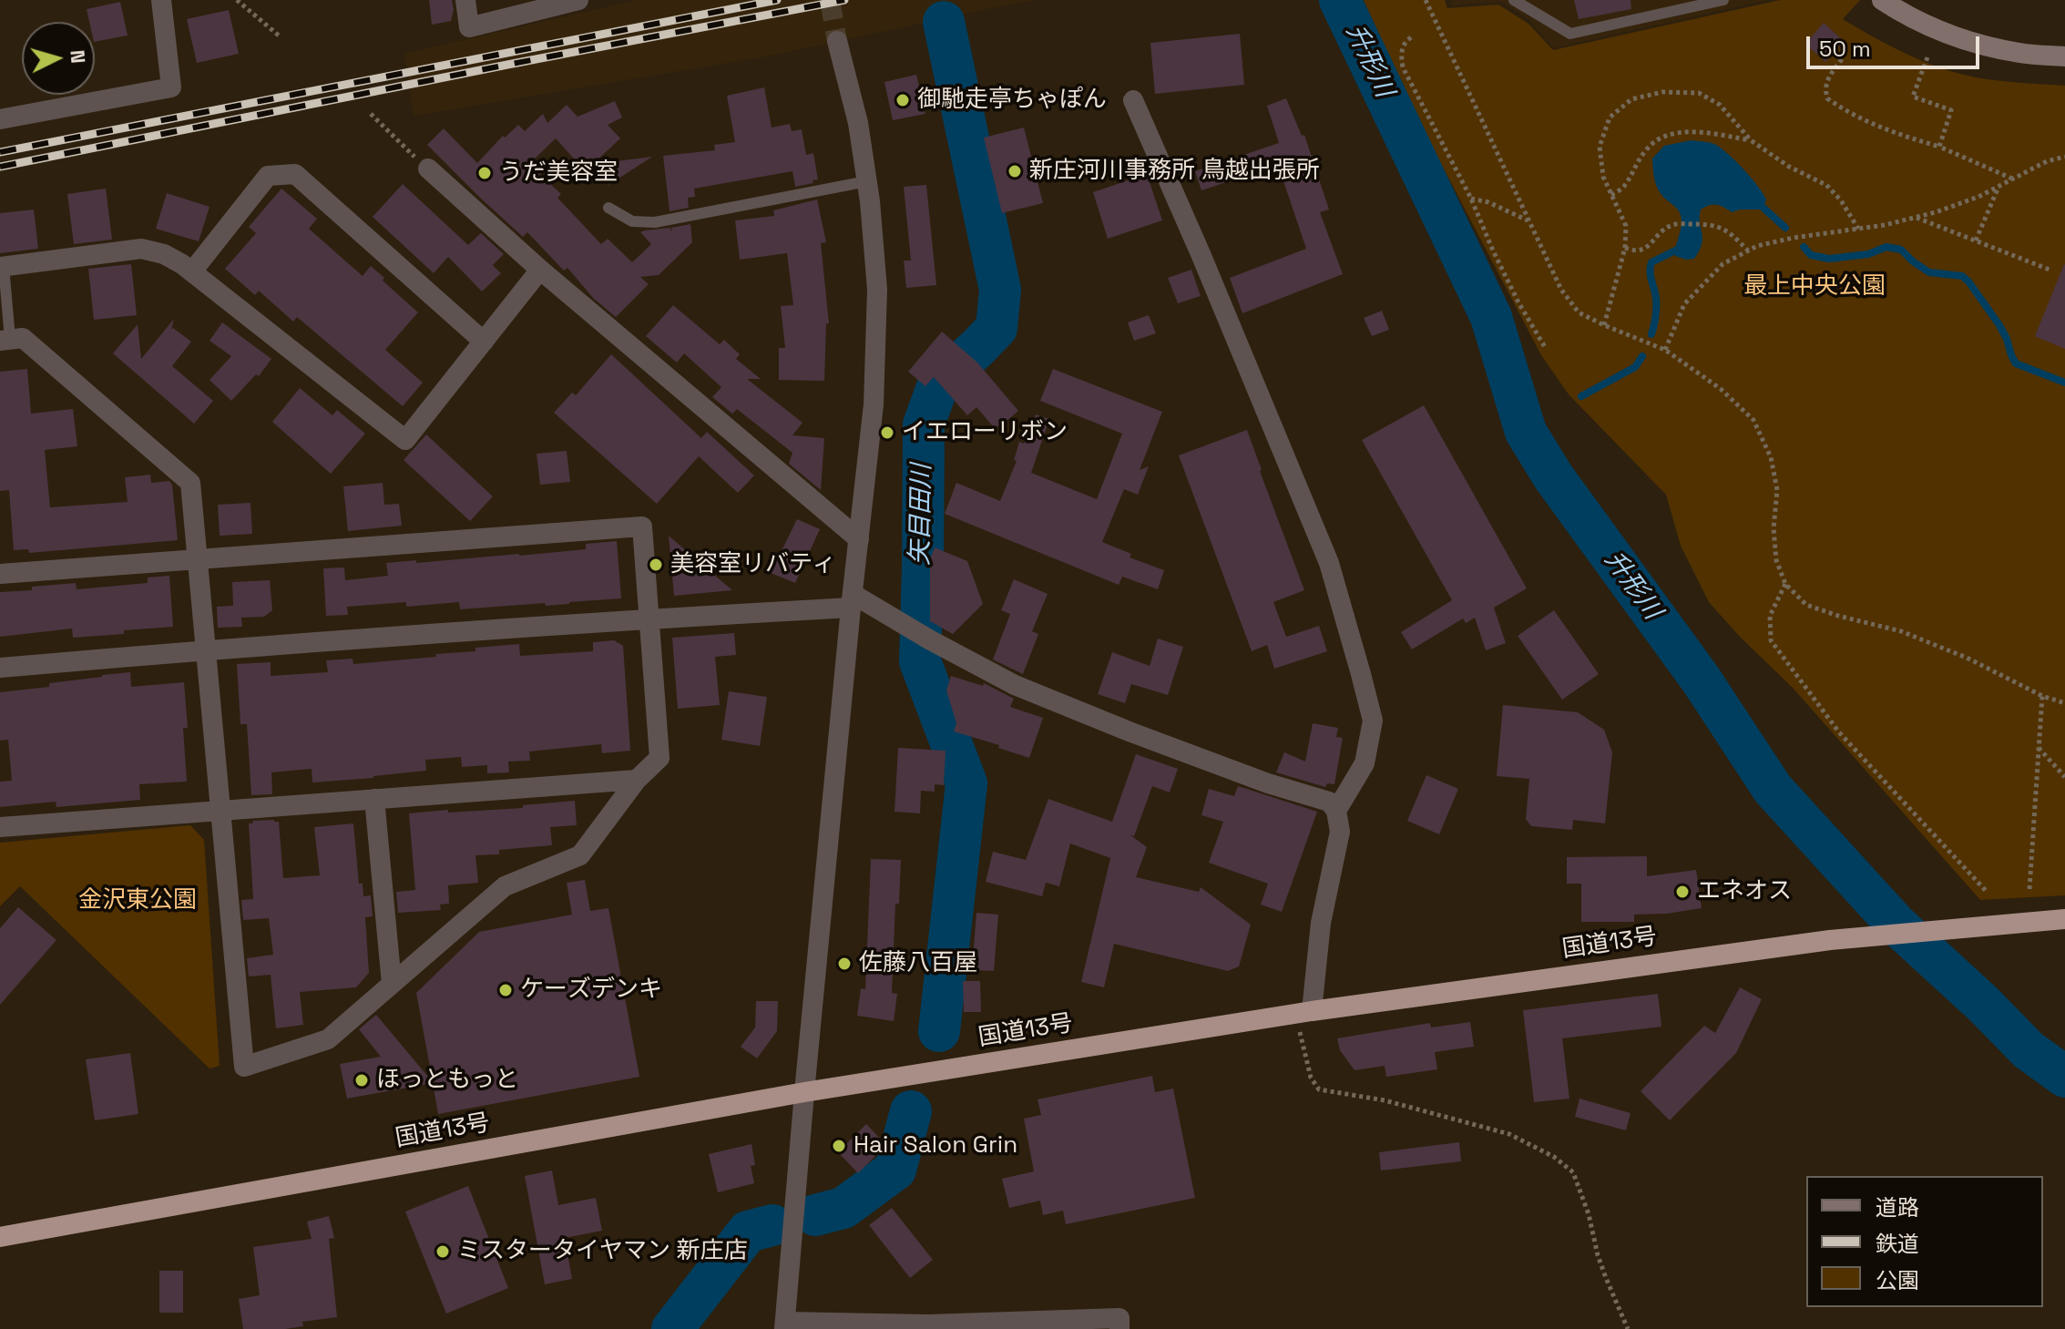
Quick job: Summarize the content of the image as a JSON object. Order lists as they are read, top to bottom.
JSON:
{
  "streets": {
    "highway": ["国道13号"]
  },
  "water": ["升形川", "矢目田川"],
  "parks": ["最上中央公園", "金沢東公園"],
  "places": [
    "御馳走亭ちゃぽん",
    "新庄河川事務所 鳥越出張所",
    "うだ美容室",
    "イエローリボン",
    "美容室リバティ",
    "エネオス",
    "佐藤八百屋",
    "ケーズデンキ",
    "ほっともっと",
    "Hair Salon Grin",
    "ミスタータイヤマン 新庄店"
  ],
  "legend": ["道路", "鉄道", "公園"],
  "scale_bar": "50 m",
  "north": "right"
}
